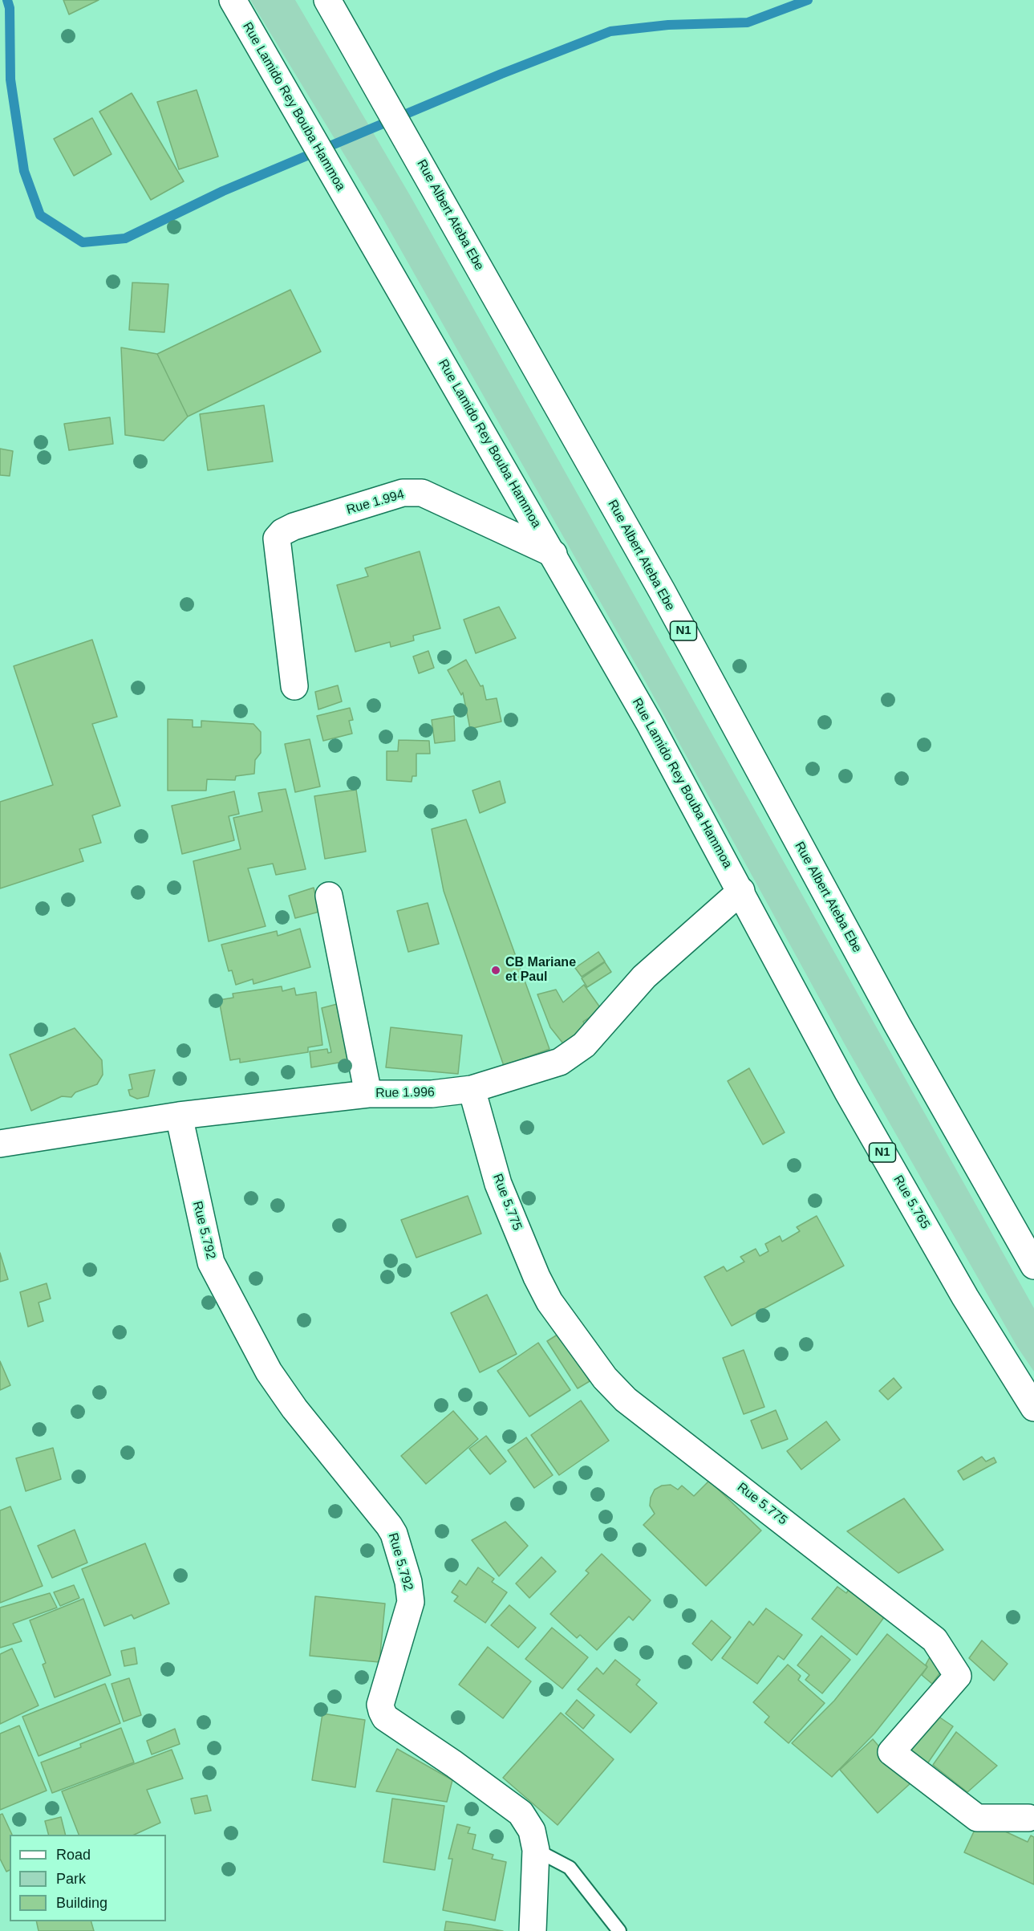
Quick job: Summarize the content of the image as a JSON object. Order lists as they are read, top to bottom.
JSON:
{
  "streets": {
    "main road": [
      "Rue Lamido Rey Bouba Hammoa",
      "Rue Albert Ateba Ebe",
      "Rue 1.994",
      "N1",
      "Rue 1.996",
      "Rue 5.775",
      "Rue 5.765",
      "Rue 5.792"
    ]
  },
  "crossings": [
    ["Rue Lamido Rey Bouba Hammoa", "Rue 1.994"],
    ["Rue Lamido Rey Bouba Hammoa", "Rue 1.996"],
    ["Rue Lamido Rey Bouba Hammoa", "Rue 5.765"],
    ["Rue 1.996", "Rue 5.775"],
    ["Rue 1.996", "Rue 5.765"],
    ["Rue 1.996", "Rue 5.792"]
  ],
  "places": ["CB Mariane et Paul"],
  "legend": ["Road", "Park", "Building"]
}
